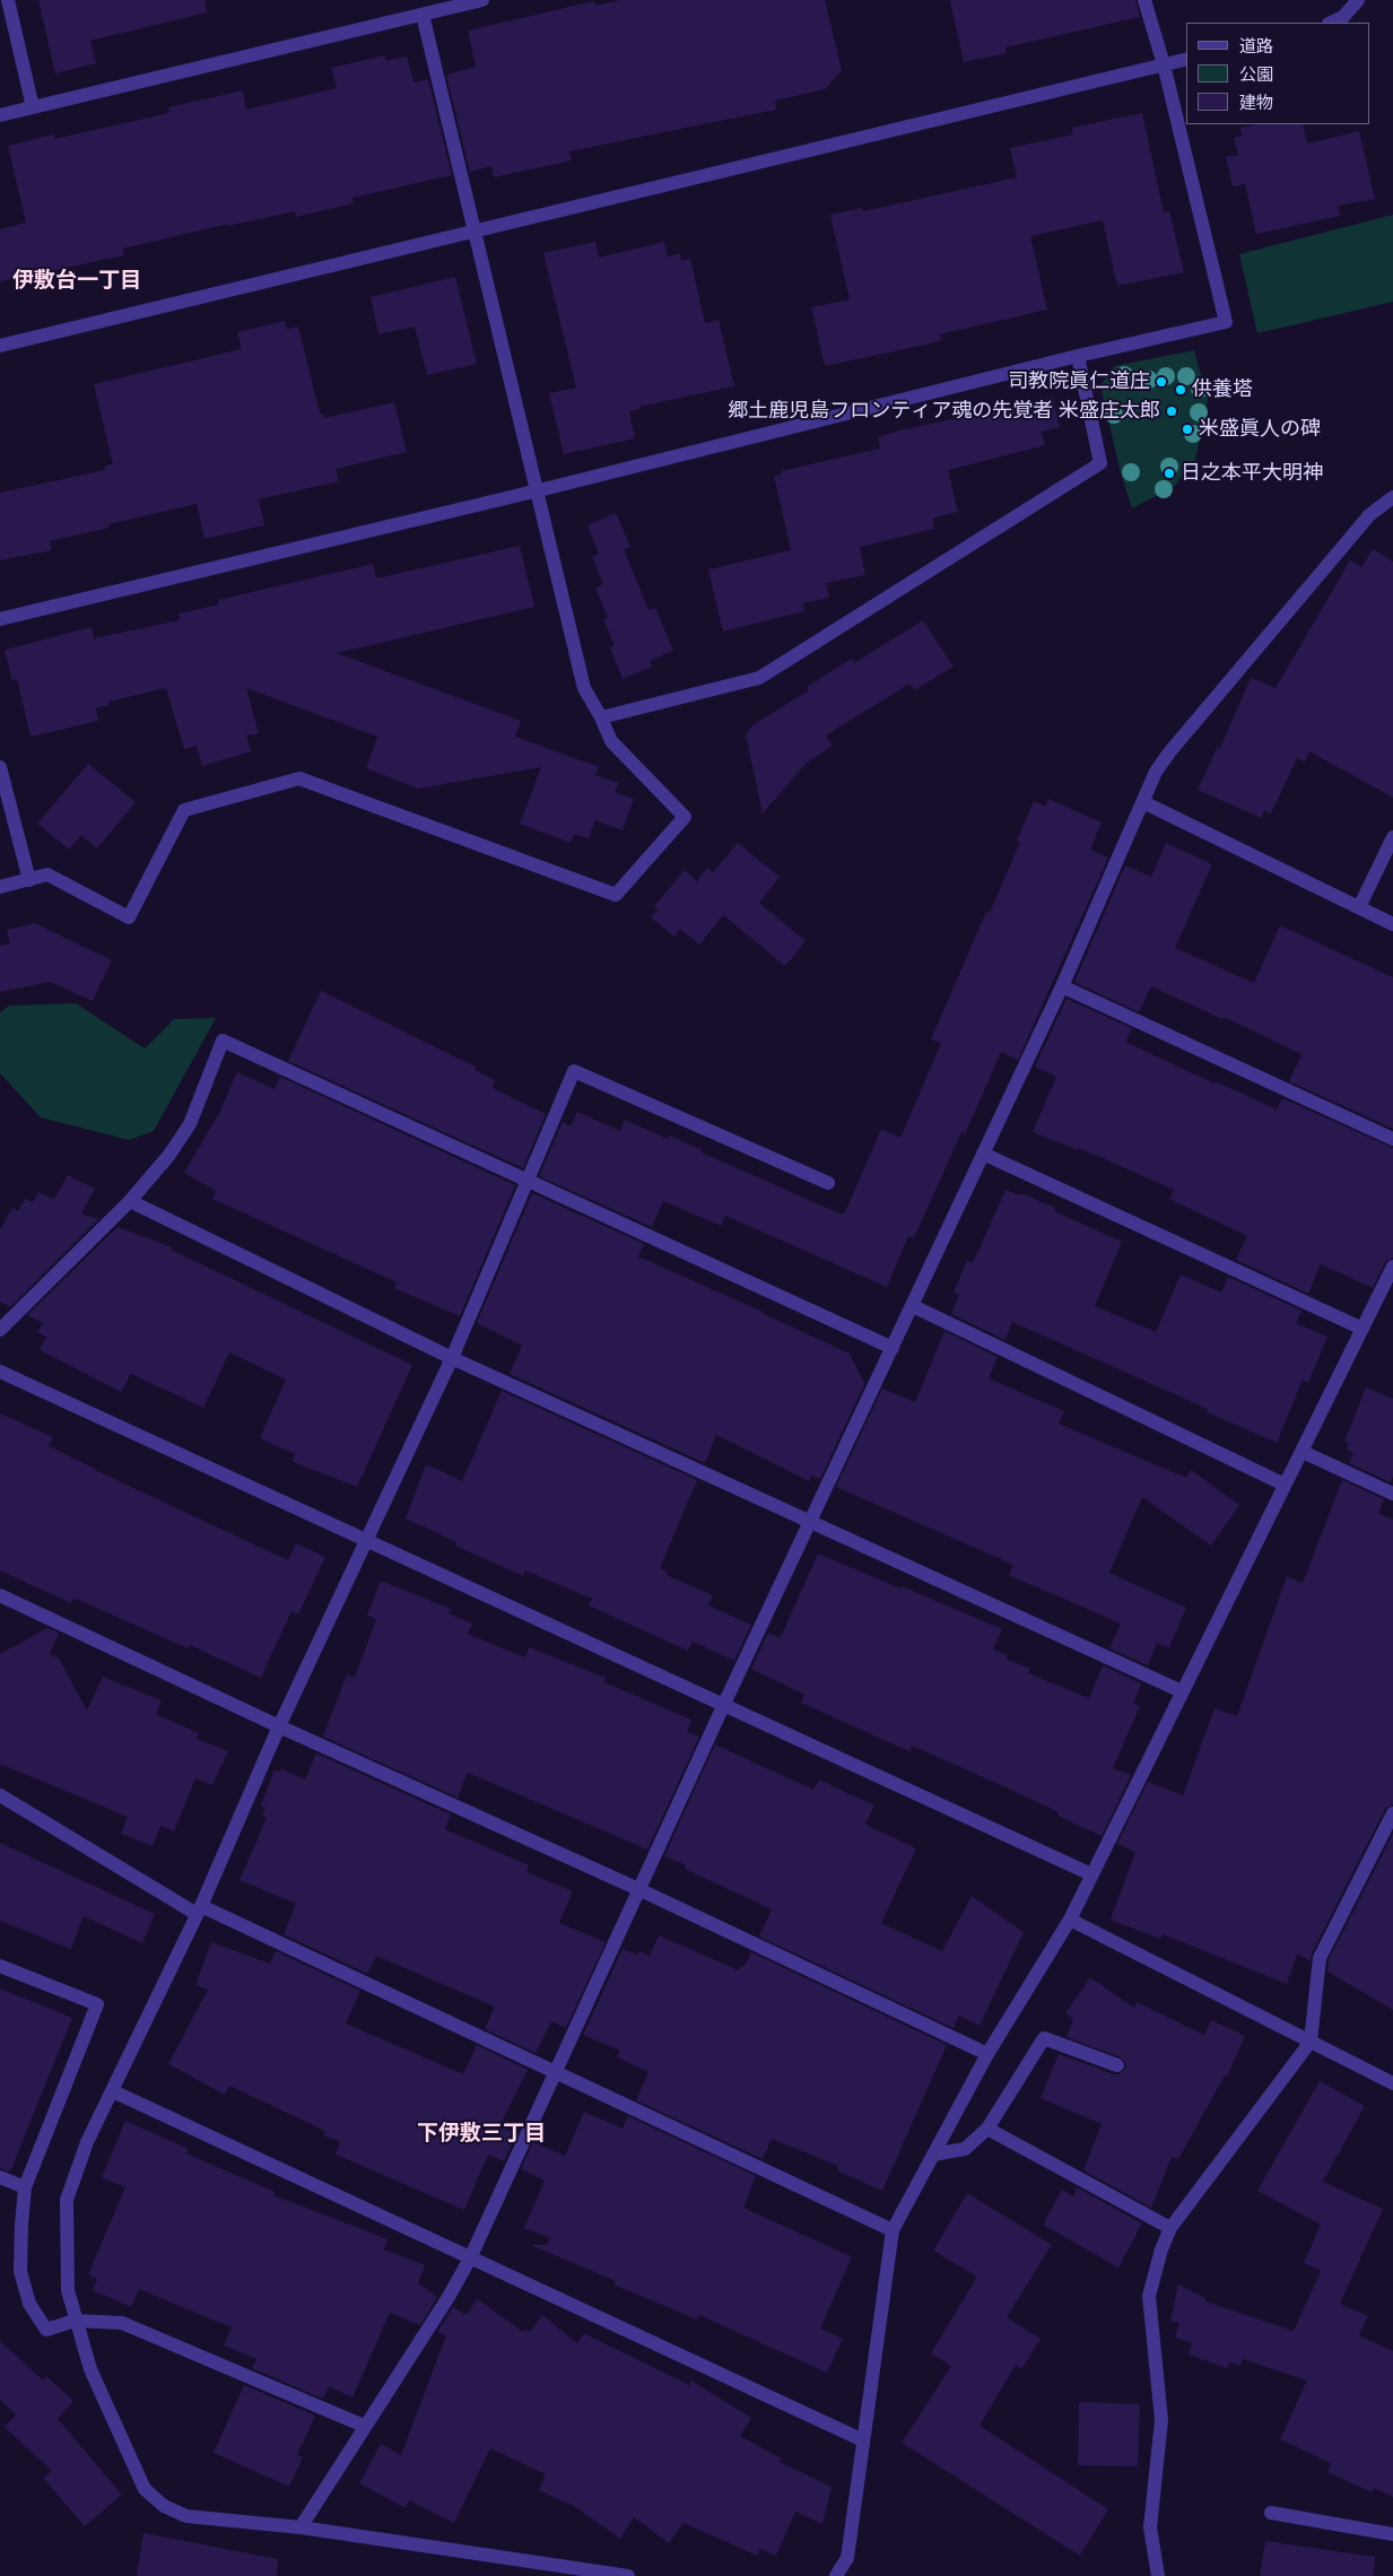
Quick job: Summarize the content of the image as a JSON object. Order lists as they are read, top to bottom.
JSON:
{
  "districts": ["伊敷台一丁目", "下伊敷三丁目"],
  "places": [
    "司教院眞仁道庄",
    "供養塔",
    "郷土鹿児島フロンティア魂の先覚者 米盛庄太郎",
    "米盛眞人の碑",
    "日之本平大明神"
  ],
  "legend": ["道路", "公園", "建物"]
}
